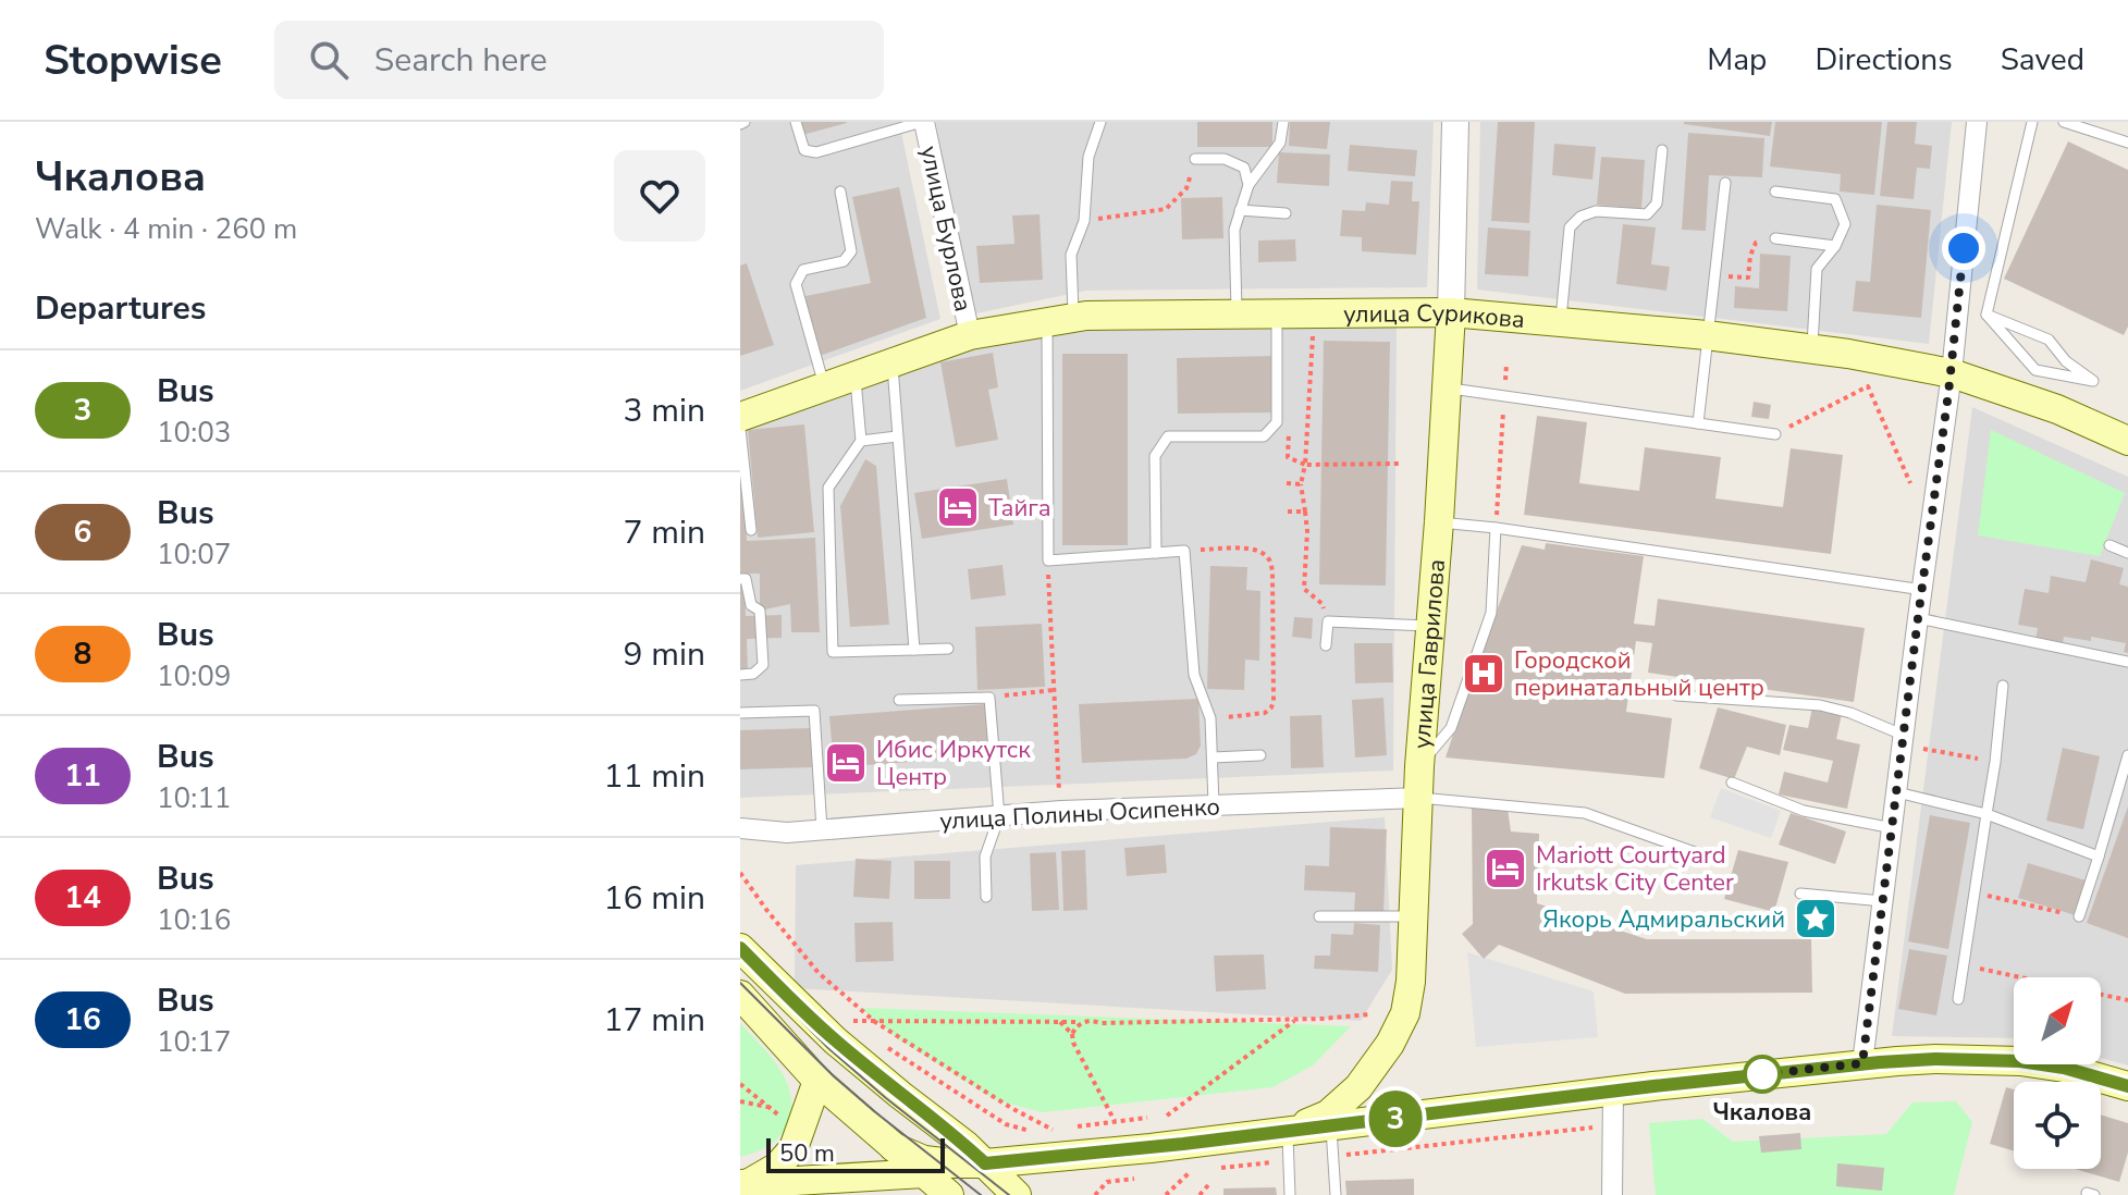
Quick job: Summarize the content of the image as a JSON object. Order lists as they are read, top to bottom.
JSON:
{
  "streets": {
    "main road": ["улица Сурикова", "улица Гаврилова"],
    "street": ["улица Бурлова", "улица Полины Осипенко"]
  },
  "crossings": [
    ["улица Бурлова", "улица Сурикова"],
    ["улица Сурикова", "улица Гаврилова"],
    ["улица Гаврилова", "улица Полины Осипенко"]
  ],
  "places": {
    "hotel": ["Тайга", "Ибис Иркутск Центр", "Mariott Courtyard Irkutsk City Center"],
    "hospital": ["Городской перинатальный центр"],
    "place": ["Якорь Адмиральский"],
    "other": ["Чкалова"]
  },
  "lines": ["bus line 3"],
  "scale_bar": "50 m",
  "north": "top right",
  "page": {
    "header": "Stopwise",
    "search": "Search here",
    "nav": ["Map", "Directions", "Saved"],
    "heading": [
      ["Чкалова", "Walk · 4 min · 260 m"],
      "Departures"
    ],
    "on_map": "3",
    "list": [
      {
        "mark": "3",
        "name": "Bus",
        "note": "10:03",
        "value": "3 min"
      },
      {
        "mark": "6",
        "name": "Bus",
        "note": "10:07",
        "value": "7 min"
      },
      {
        "mark": "8",
        "name": "Bus",
        "note": "10:09",
        "value": "9 min"
      },
      {
        "mark": "11",
        "name": "Bus",
        "note": "10:11",
        "value": "11 min"
      },
      {
        "mark": "14",
        "name": "Bus",
        "note": "10:16",
        "value": "16 min"
      },
      {
        "mark": "16",
        "name": "Bus",
        "note": "10:17",
        "value": "17 min"
      }
    ],
    "scale": "50 m"
  }
}
